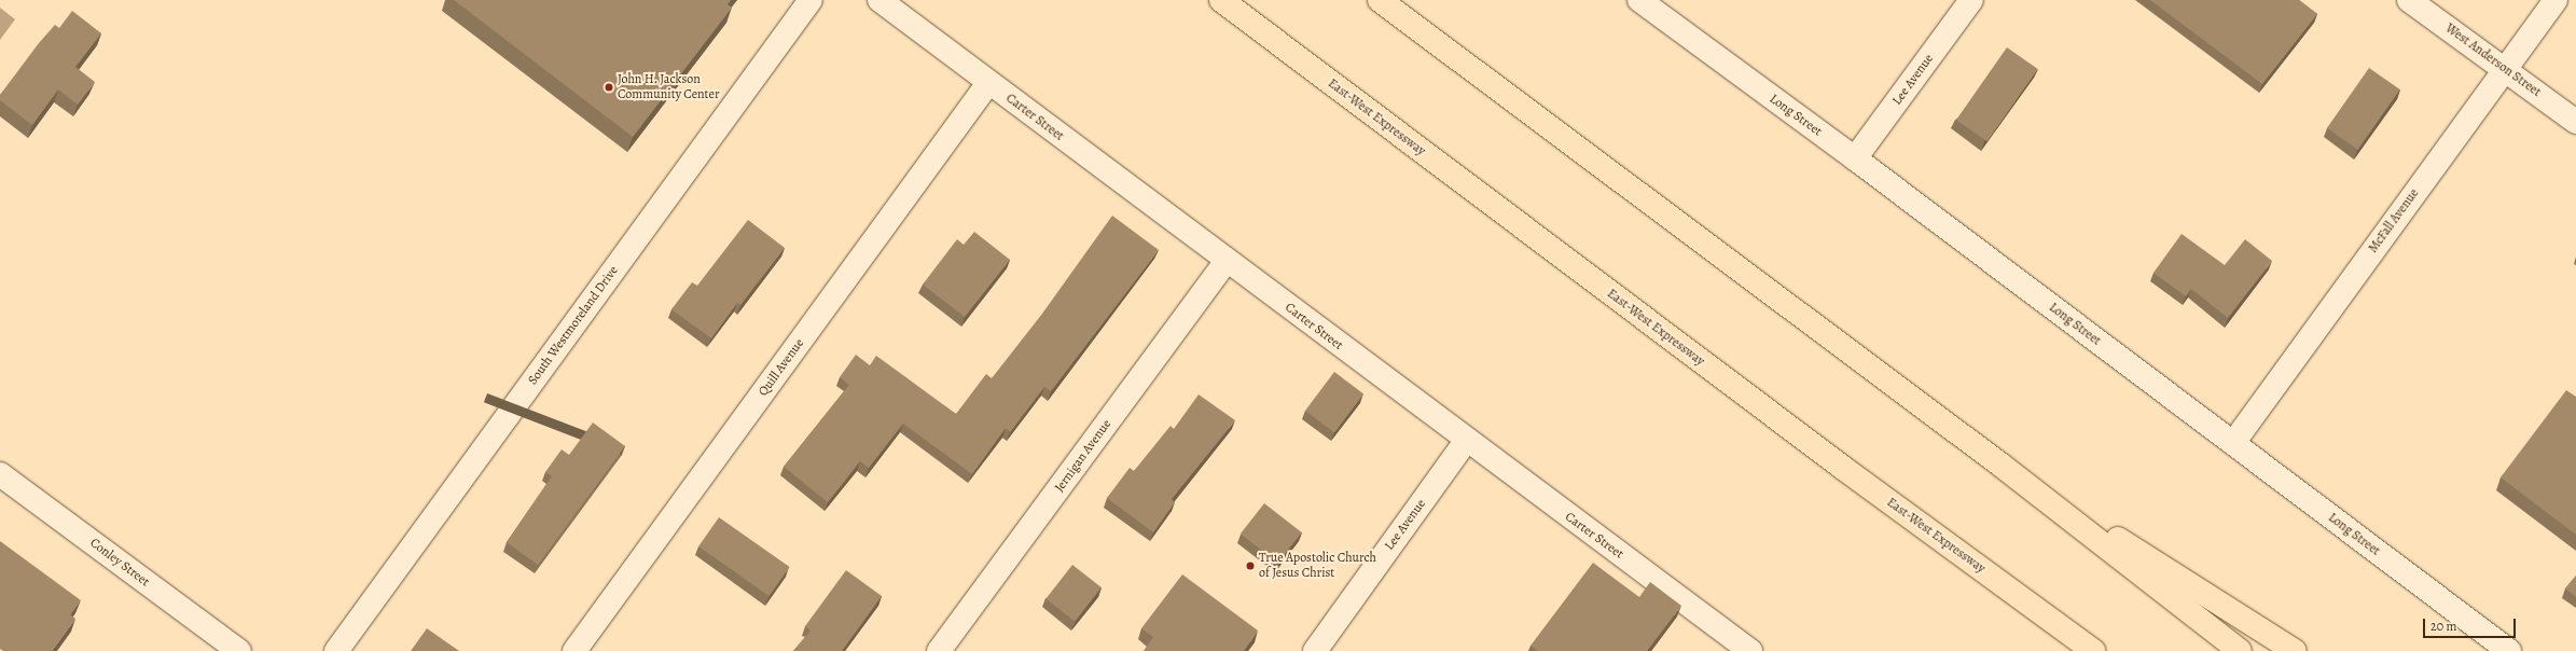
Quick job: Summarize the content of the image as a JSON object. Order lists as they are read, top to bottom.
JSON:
{
  "streets": {
    "highway": ["East-West Expressway"],
    "street": [
      "West Anderson Street",
      "Lee Avenue",
      "Long Street",
      "Carter Street",
      "McFall Avenue",
      "South Westmoreland Drive",
      "Quill Avenue",
      "Jernigan Avenue",
      "Conley Street"
    ]
  },
  "crossings": [
    ["West Anderson Street", "McFall Avenue"],
    ["Lee Avenue", "Long Street"],
    ["Lee Avenue", "Carter Street"],
    ["Long Street", "McFall Avenue"],
    ["Carter Street", "Quill Avenue"],
    ["Carter Street", "Jernigan Avenue"]
  ],
  "places": ["John H. Jackson Community Center", "True Apostolic Church of Jesus Christ"],
  "scale_bar": "20 m"
}
